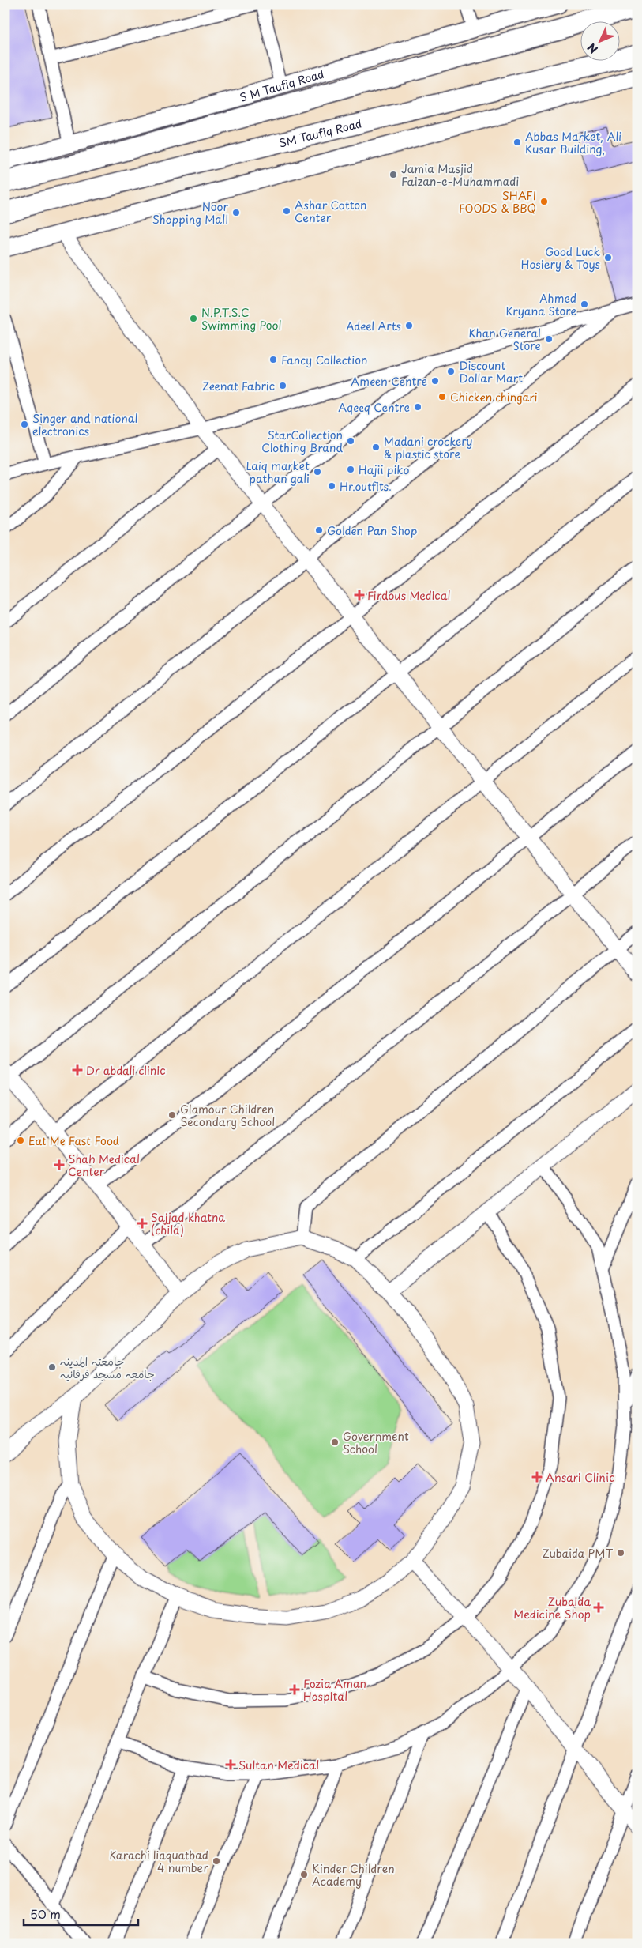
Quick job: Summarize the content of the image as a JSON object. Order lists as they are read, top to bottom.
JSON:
{
  "streets": {
    "highway": ["SM Taufiq Road"],
    "main road": ["S M Taufiq Road"]
  },
  "places": {
    "other": [
      "Abbas Market, Ali Kusar Building,",
      "Jamia Masjid Faizan-e-Muhammadi",
      "SHAFI FOODS & BBQ",
      "Ashar Cotton Center",
      "Noor Shopping Mall",
      "Good Luck Hosiery & Toys",
      "Ahmed Kryana Store",
      "N.P.T.S.C Swimming Pool",
      "Adeel Arts",
      "Khan General Store",
      "Fancy Collection",
      "Discount Dollar Mart",
      "Ameen Centre",
      "Zeenat Fabric",
      "Chicken chingari",
      "Aqeeq Centre",
      "Singer and national electronics",
      "StarCollection Clothing Brand",
      "Madani crockery & plastic store",
      "Hajii piko",
      "Laiq market pathan gali",
      "Hr.outfits.",
      "Golden Pan Shop",
      "Glamour Children Secondary School",
      "Eat Me Fast Food",
      "جامعتہ المدینہ جامعہ مسجد فرقانیہ",
      "Government School",
      "Zubaida PMT",
      "Karachi liaquatbad 4 number",
      "Kinder Children Academy"
    ],
    "health": [
      "Firdous Medical",
      "Dr abdali clinic",
      "Shah Medical Center",
      "Sajjad khatna (child)",
      "Ansari Clinic",
      "Zubaida Medicine Shop",
      "Fozia Aman Hospital",
      "Sultan Medical"
    ]
  },
  "scale_bar": "50 m",
  "north": "bottom left"
}
